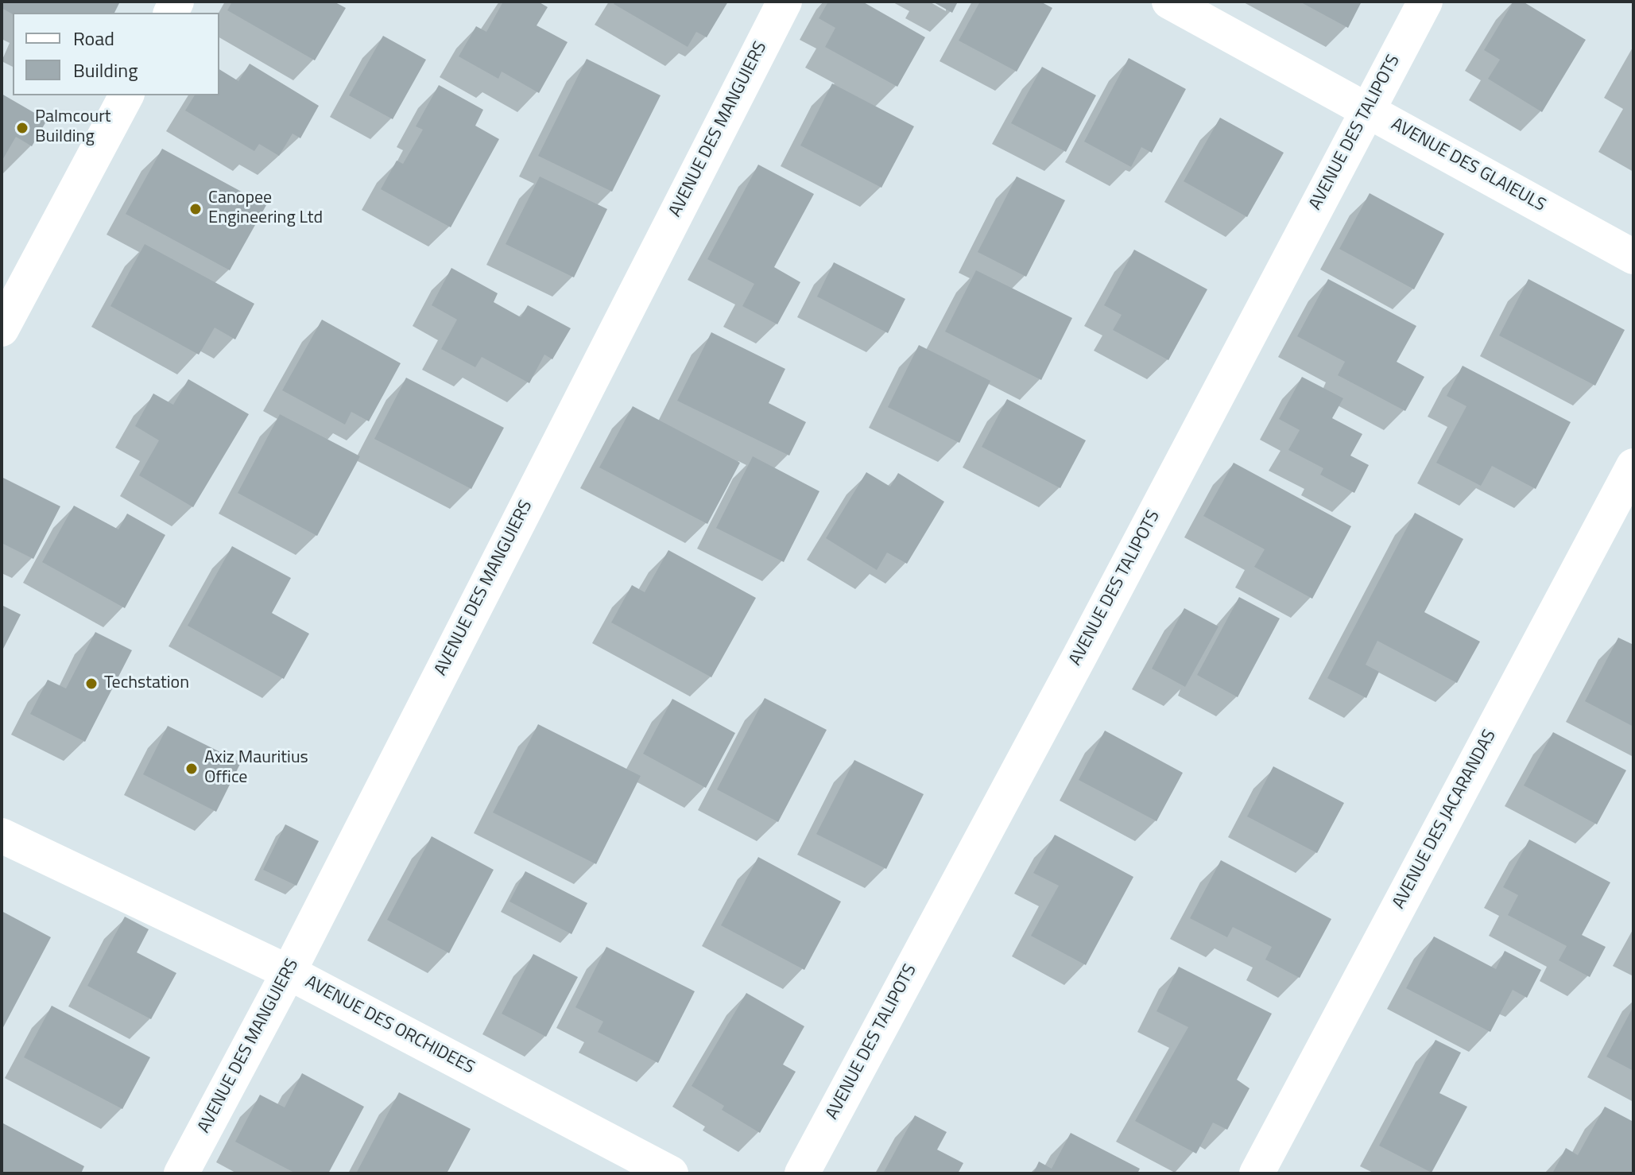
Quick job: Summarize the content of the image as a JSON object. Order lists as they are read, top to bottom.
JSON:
{
  "streets": {
    "street": [
      "AVENUE DES MANGUIERS",
      "AVENUE DES TALIPOTS",
      "AVENUE DES GLAIEULS",
      "AVENUE DES JACARANDAS",
      "AVENUE DES ORCHIDEES"
    ]
  },
  "crossings": [
    ["AVENUE DES MANGUIERS", "AVENUE DES ORCHIDEES"],
    ["AVENUE DES TALIPOTS", "AVENUE DES GLAIEULS"]
  ],
  "places": [
    "Palmcourt Building",
    "Canopee Engineering Ltd",
    "Techstation",
    "Axiz Mauritius Office"
  ],
  "legend": ["Road", "Building"]
}
